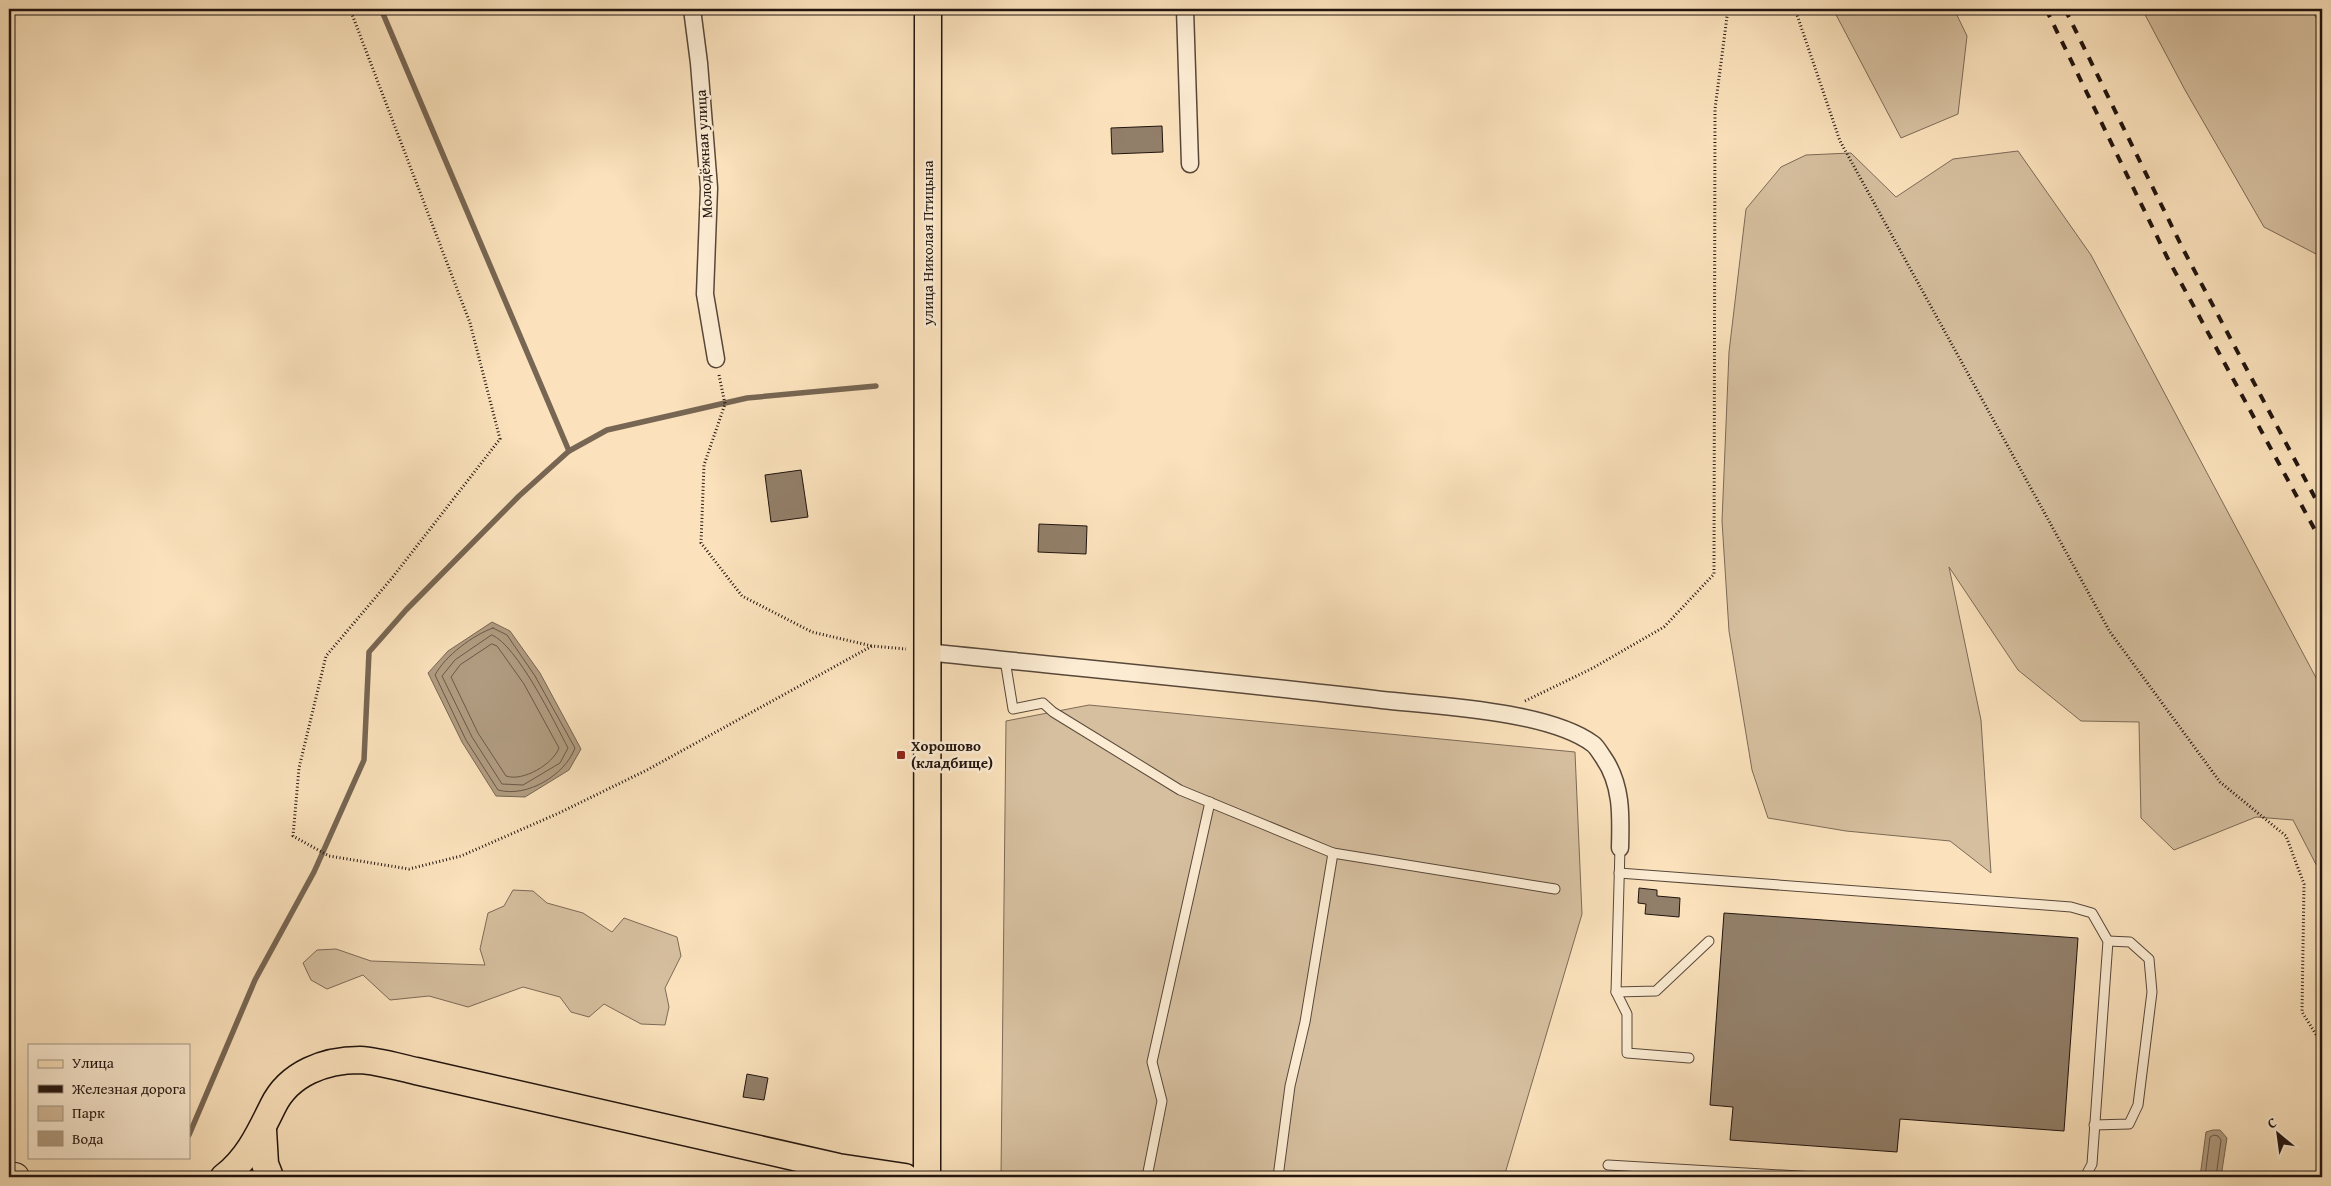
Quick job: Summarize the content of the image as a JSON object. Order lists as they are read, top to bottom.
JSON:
{
  "streets": {
    "main road": ["улица Николая Птицына"],
    "street": ["Молодёжная улица"]
  },
  "places": {
    "transit": ["Хорошово (кладбище)"]
  },
  "legend": [
    "Улица",
    "Железная дорога",
    "Парк",
    "Вода"
  ],
  "north": "top left"
}
